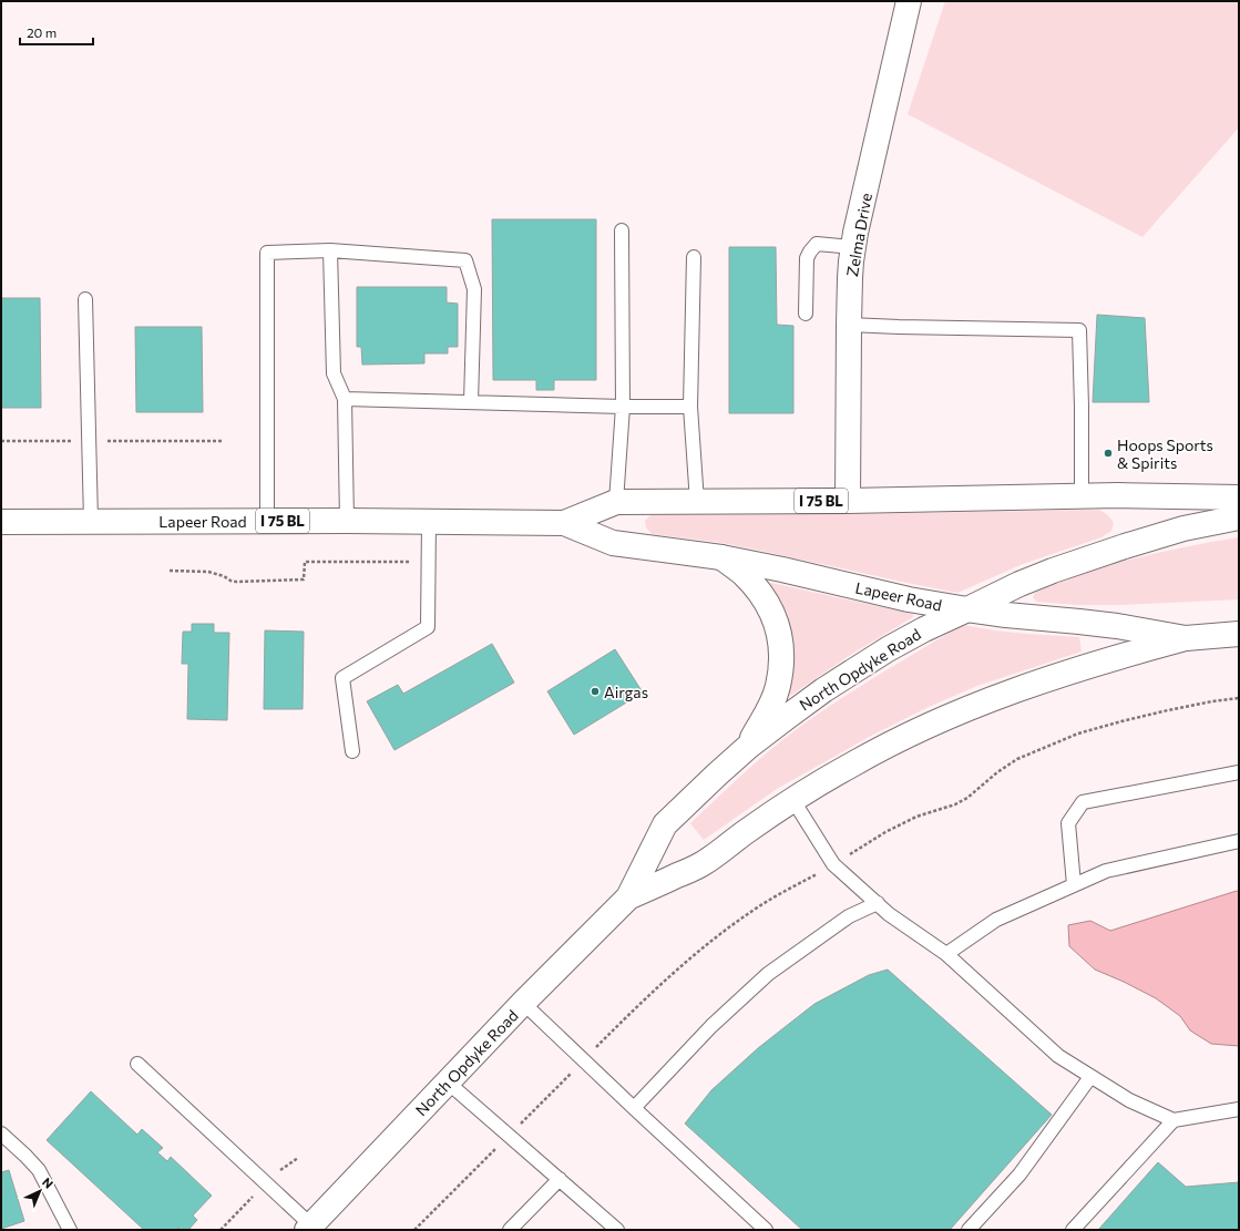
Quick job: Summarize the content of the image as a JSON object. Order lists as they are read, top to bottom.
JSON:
{
  "streets": {
    "main road": [
      "Zelma Drive",
      "I 75 BL",
      "Lapeer Road",
      "North Opdyke Road"
    ]
  },
  "crossings": [
    ["Zelma Drive", "Lapeer Road"],
    ["Lapeer Road", "North Opdyke Road"]
  ],
  "places": ["Hoops Sports & Spirits", "Airgas"],
  "scale_bar": "20 m",
  "north": "top right"
}
